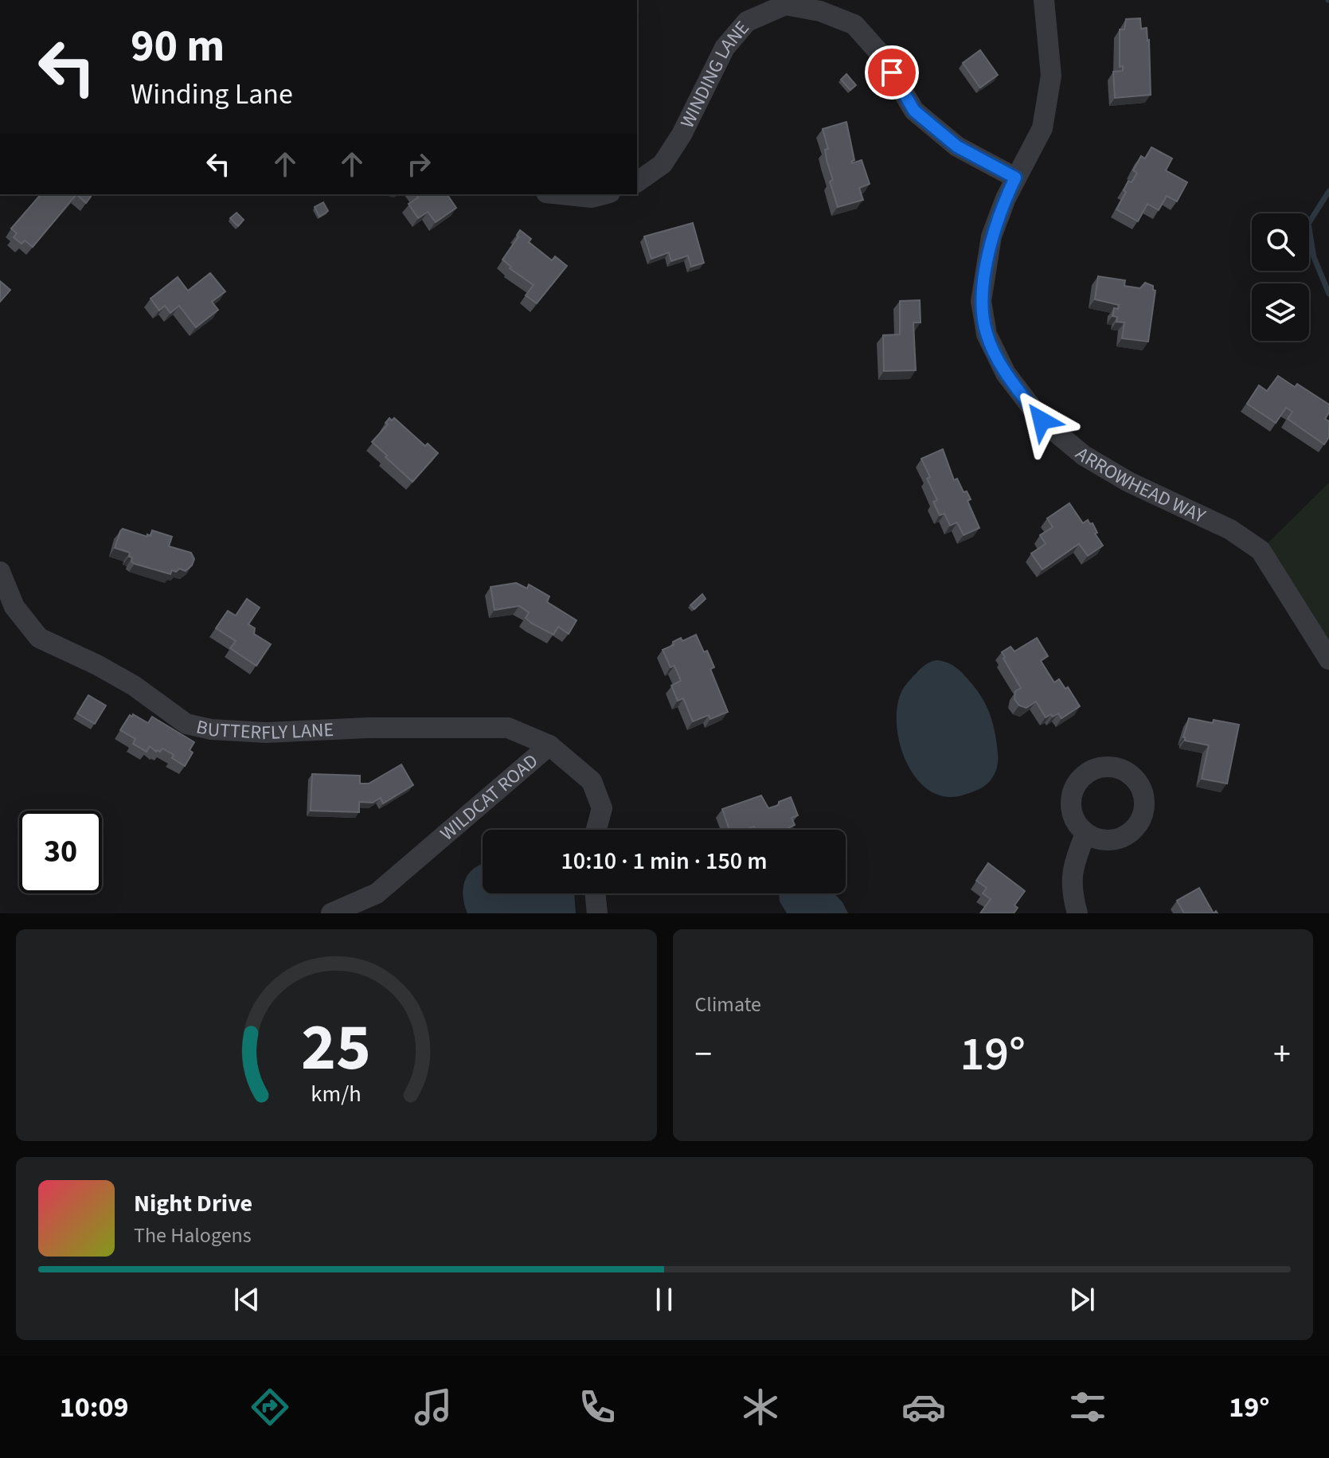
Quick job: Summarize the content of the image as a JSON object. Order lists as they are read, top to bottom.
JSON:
{
  "streets": {
    "street": [
      "WINDING LANE",
      "ARROWHEAD WAY",
      "BUTTERFLY LANE",
      "WILDCAT ROAD"
    ]
  },
  "crossings": [
    ["WINDING LANE", "ARROWHEAD WAY"],
    ["BUTTERFLY LANE", "WILDCAT ROAD"]
  ],
  "page": {
    "turn": ["90 m", "Winding Lane"],
    "limit": "30",
    "trip": "10:10 · 1 min · 150 m",
    "tile": "Climate",
    "heat": ["−", "19°", "+"],
    "song": ["Night Drive", "The Halogens"],
    "tabs": ["10:09", "19°"],
    "gauge": ["25", "km/h"]
  }
}
